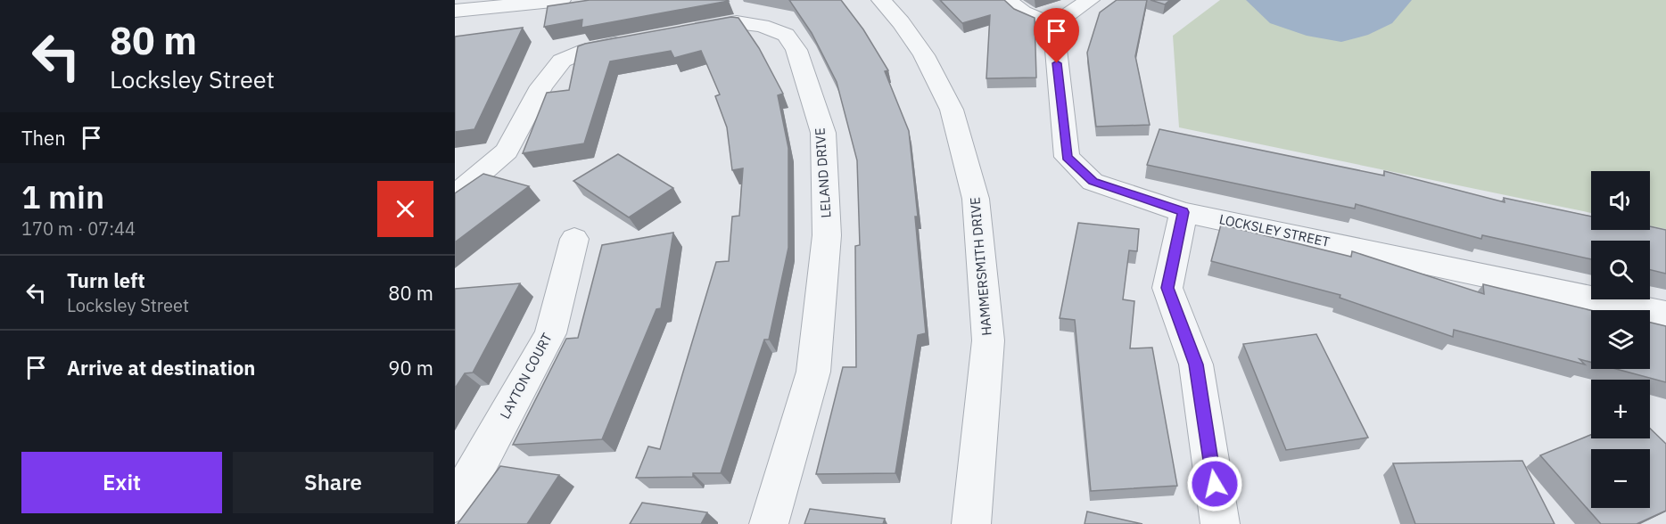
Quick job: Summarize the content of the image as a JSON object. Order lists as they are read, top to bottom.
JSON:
{
  "streets": {
    "street": [
      "LELAND DRIVE",
      "LOCKSLEY STREET",
      "HAMMERSMITH DRIVE",
      "LAYTON COURT"
    ]
  },
  "page": {
    "turn": ["80 m", "Locksley Street"],
    "then": "Then",
    "heading": ["1 min", "170 m · 07:44"],
    "map_buttons": ["+", "−"],
    "list": [
      {
        "name": "Turn left",
        "note": "Locksley Street",
        "value": "80 m"
      },
      {
        "name": "Arrive at destination",
        "value": "90 m"
      }
    ],
    "buttons": ["Exit", "Share"]
  }
}
